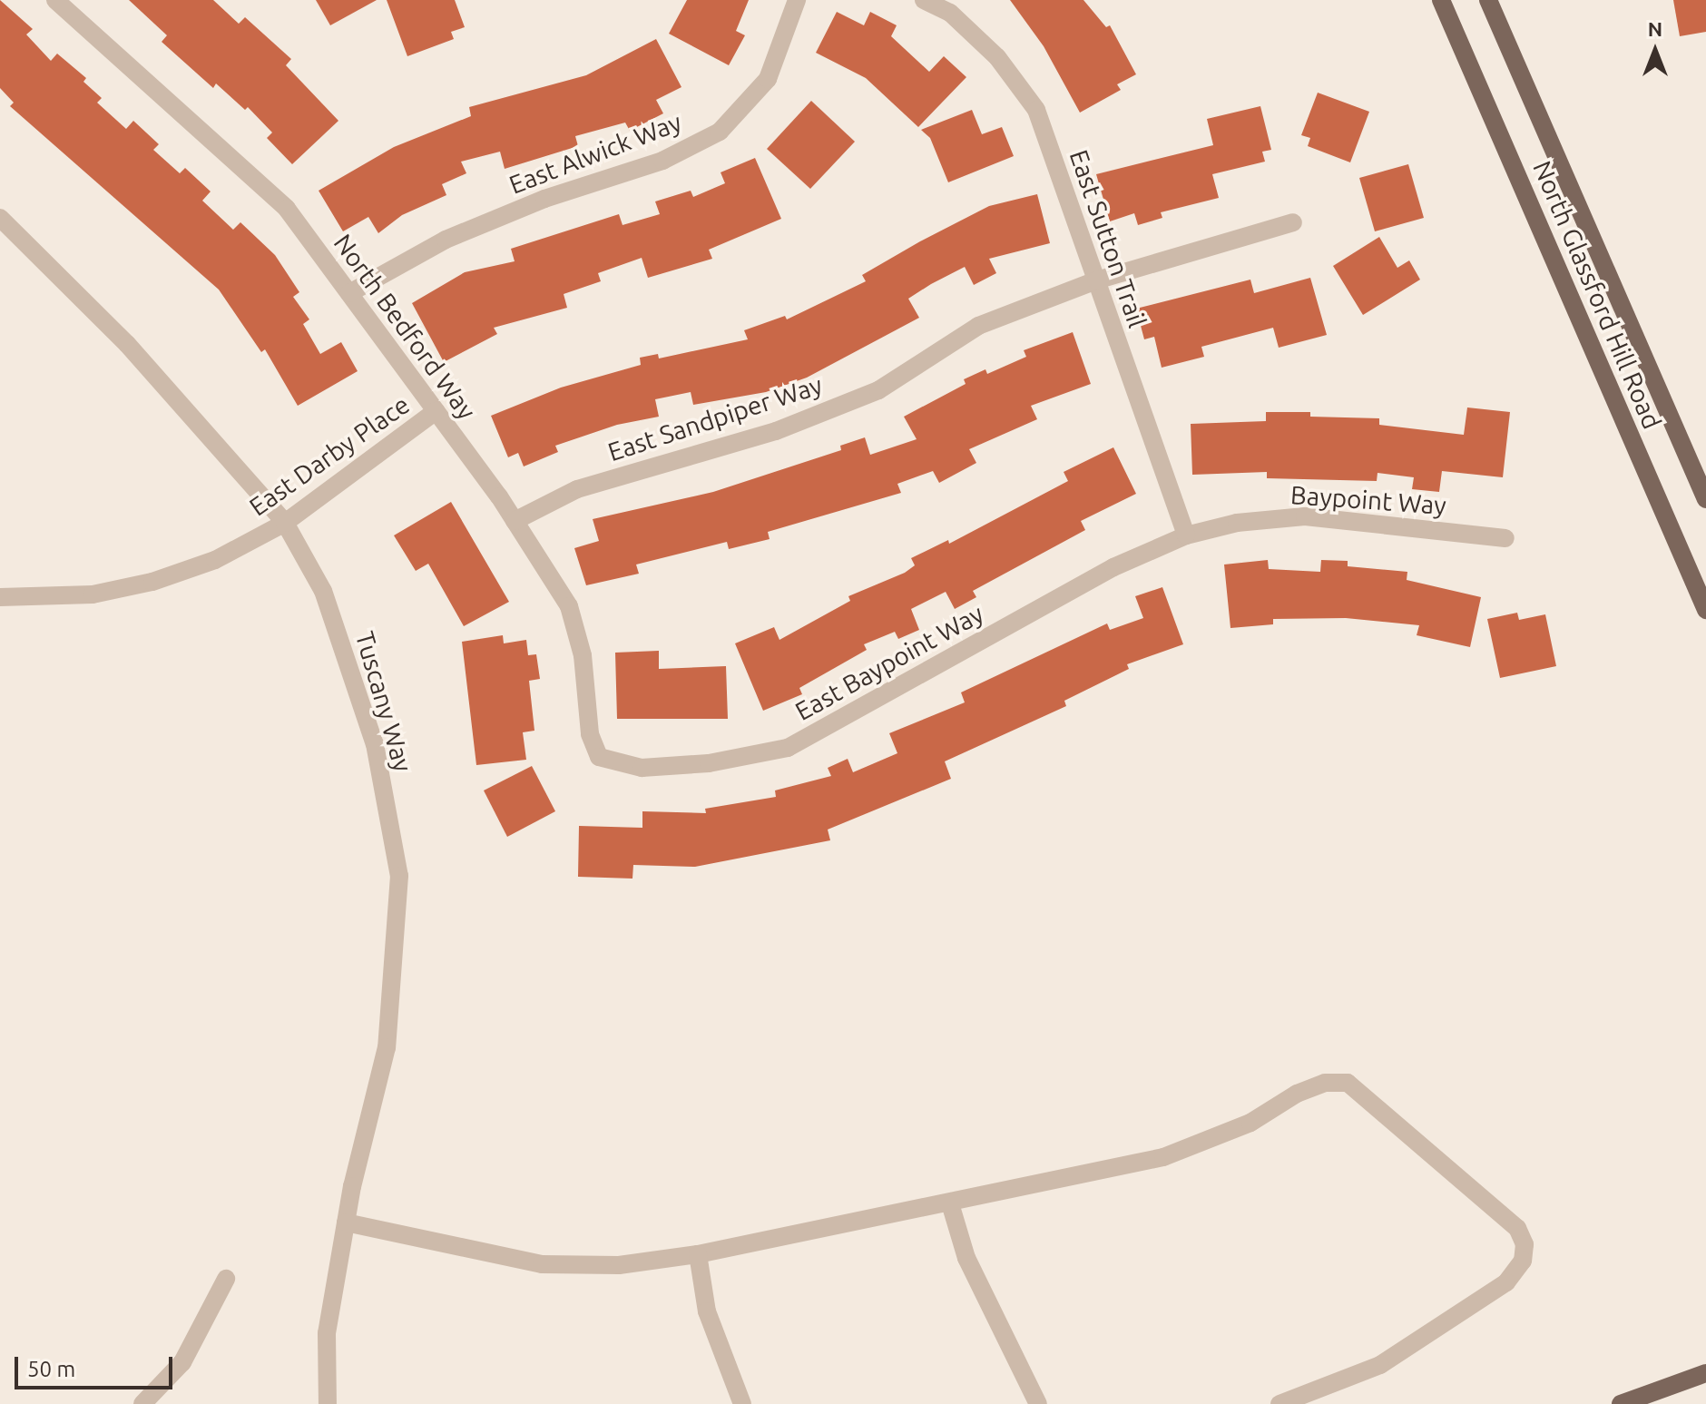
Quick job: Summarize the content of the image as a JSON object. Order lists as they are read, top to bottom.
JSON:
{
  "streets": {
    "main road": ["North Glassford Hill Road"],
    "street": [
      "East Alwick Way",
      "East Sutton Trail",
      "North Bedford Way",
      "East Sandpiper Way",
      "East Darby Place",
      "Baypoint Way",
      "East Baypoint Way",
      "Tuscany Way"
    ]
  },
  "crossings": [
    ["East Alwick Way", "North Bedford Way"],
    ["East Sutton Trail", "East Sandpiper Way"],
    ["East Sutton Trail", "Baypoint Way"],
    ["East Sutton Trail", "East Baypoint Way"],
    ["North Bedford Way", "East Sandpiper Way"],
    ["North Bedford Way", "East Darby Place"],
    ["North Bedford Way", "East Baypoint Way"],
    ["East Darby Place", "Tuscany Way"],
    ["Baypoint Way", "East Baypoint Way"]
  ],
  "scale_bar": "50 m",
  "north": "top"
}
